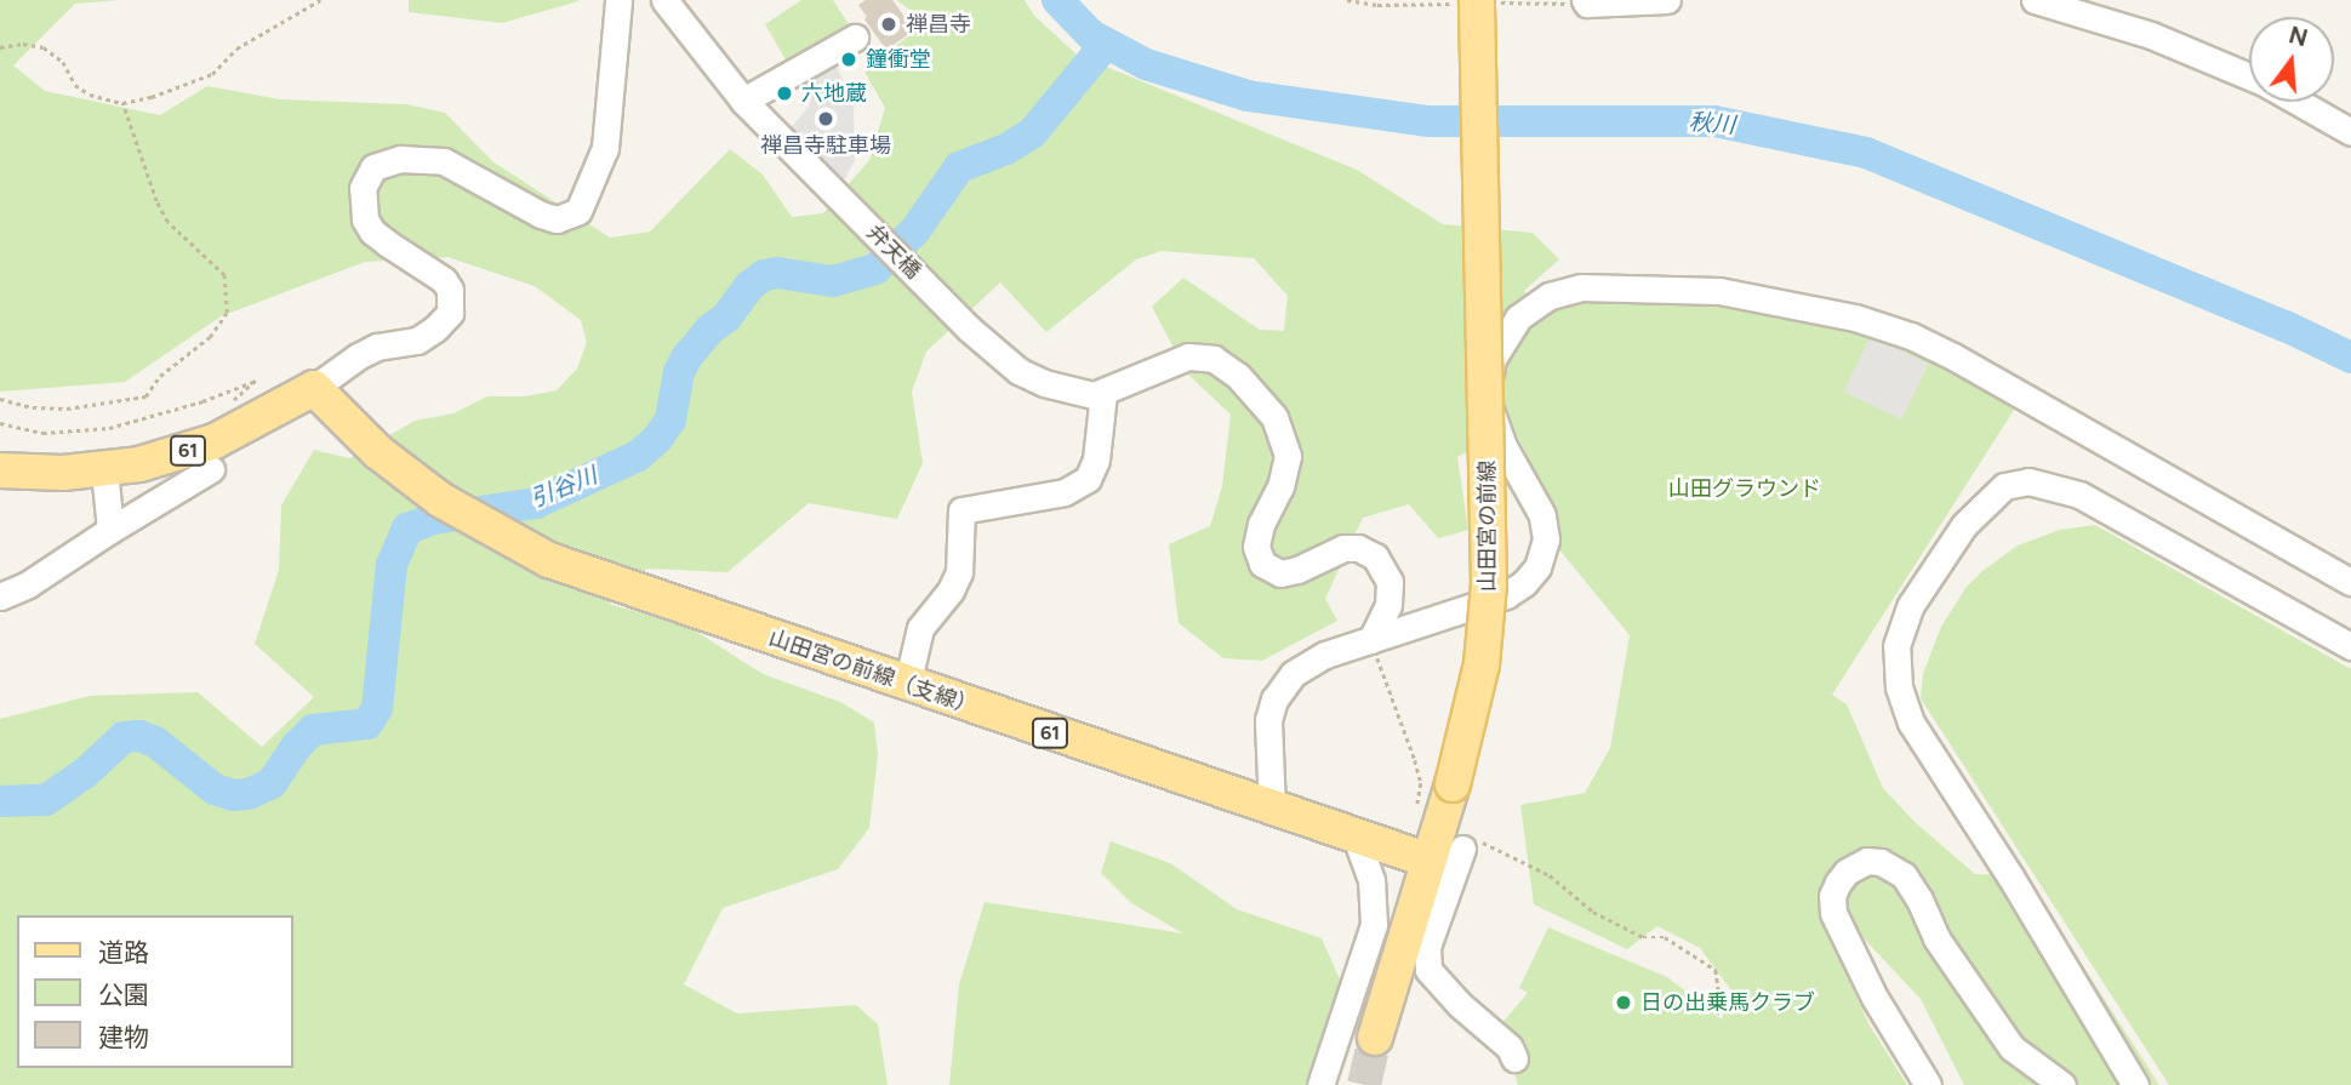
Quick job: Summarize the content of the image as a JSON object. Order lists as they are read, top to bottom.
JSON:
{
  "streets": {
    "main road": ["61", "山田宮の前線", "山田宮の前線（支線）"],
    "street": ["弁天橋"]
  },
  "crossings": [
    ["61", "山田宮の前線（支線）"],
    ["山田宮の前線", "山田宮の前線（支線）"]
  ],
  "water": ["秋川", "引谷川"],
  "parks": ["山田グラウンド"],
  "places": [
    "禅昌寺",
    "鐘衝堂",
    "六地蔵",
    "禅昌寺駐車場",
    "日の出乗馬クラブ"
  ],
  "legend": ["道路", "公園", "建物"],
  "north": "top"
}
